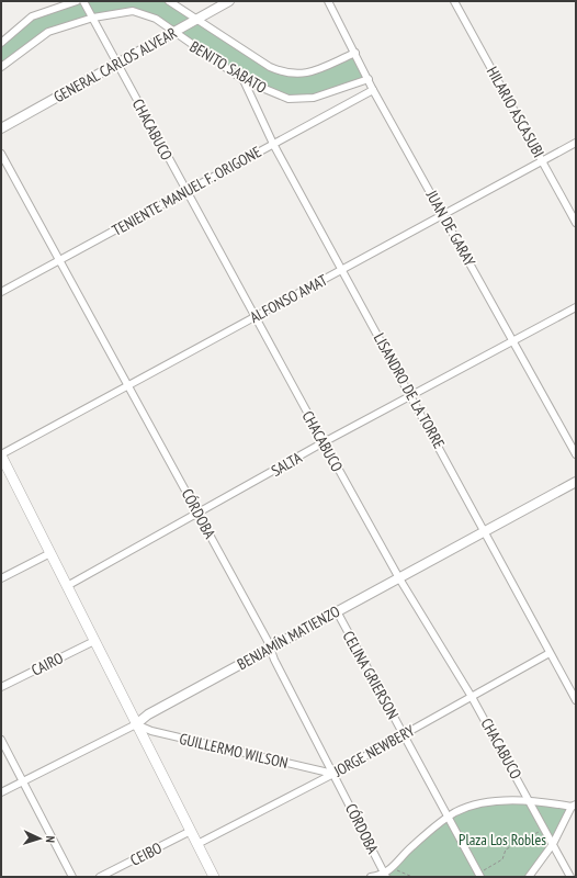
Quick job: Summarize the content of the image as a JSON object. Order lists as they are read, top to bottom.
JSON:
{
  "streets": {
    "street": [
      "GENERAL CARLOS ALVEAR",
      "BENITO SABATO",
      "HILARIO ASCASUBI",
      "CHACABUCO",
      "TENIENTE MANUEL F. ORIGONE",
      "JUAN DE GARAY",
      "ALFONSO AMAT",
      "LISANDRO DE LA TORRE",
      "SALTA",
      "CÓRDOBA",
      "BENJAMÍN MATIENZO",
      "CAIRO",
      "CELINA GRIERSON",
      "GUILLERMO WILSON",
      "JORGE NEWBERY",
      "CEIBO"
    ]
  },
  "crossings": [
    ["GENERAL CARLOS ALVEAR", "BENITO SABATO"],
    ["GENERAL CARLOS ALVEAR", "CHACABUCO"],
    ["BENITO SABATO", "CHACABUCO"],
    ["BENITO SABATO", "JUAN DE GARAY"],
    ["BENITO SABATO", "LISANDRO DE LA TORRE"],
    ["HILARIO ASCASUBI", "ALFONSO AMAT"],
    ["CHACABUCO", "TENIENTE MANUEL F. ORIGONE"],
    ["CHACABUCO", "ALFONSO AMAT"],
    ["CHACABUCO", "SALTA"],
    ["CHACABUCO", "BENJAMÍN MATIENZO"],
    ["CHACABUCO", "JORGE NEWBERY"],
    ["TENIENTE MANUEL F. ORIGONE", "JUAN DE GARAY"],
    ["TENIENTE MANUEL F. ORIGONE", "LISANDRO DE LA TORRE"],
    ["TENIENTE MANUEL F. ORIGONE", "CÓRDOBA"],
    ["JUAN DE GARAY", "ALFONSO AMAT"],
    ["JUAN DE GARAY", "SALTA"],
    ["ALFONSO AMAT", "LISANDRO DE LA TORRE"],
    ["ALFONSO AMAT", "CÓRDOBA"],
    ["LISANDRO DE LA TORRE", "SALTA"],
    ["LISANDRO DE LA TORRE", "BENJAMÍN MATIENZO"],
    ["LISANDRO DE LA TORRE", "JORGE NEWBERY"],
    ["SALTA", "CÓRDOBA"],
    ["CÓRDOBA", "BENJAMÍN MATIENZO"],
    ["CÓRDOBA", "GUILLERMO WILSON"],
    ["CÓRDOBA", "JORGE NEWBERY"],
    ["BENJAMÍN MATIENZO", "CELINA GRIERSON"],
    ["BENJAMÍN MATIENZO", "GUILLERMO WILSON"],
    ["CELINA GRIERSON", "JORGE NEWBERY"],
    ["GUILLERMO WILSON", "JORGE NEWBERY"]
  ],
  "parks": ["Plaza Los Robles"],
  "north": "right"
}
